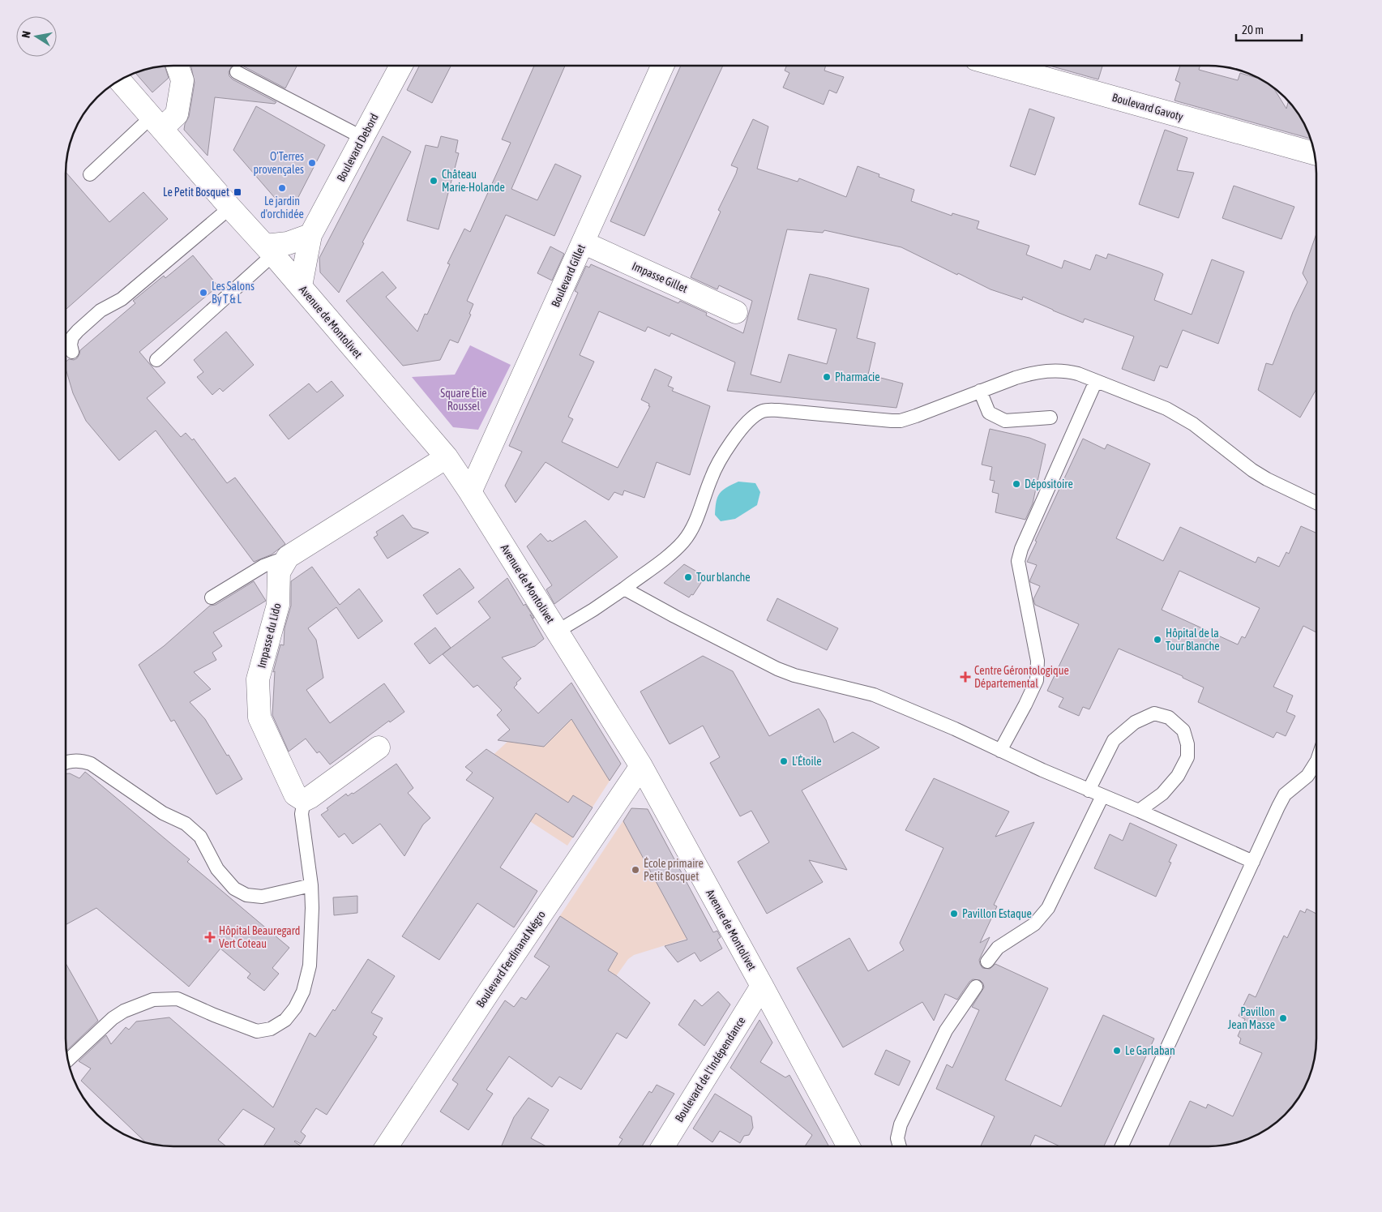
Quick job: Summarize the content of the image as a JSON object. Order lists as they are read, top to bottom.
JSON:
{
  "streets": {
    "street": [
      "Boulevard Gavoty",
      "Boulevard Debord",
      "Boulevard Gillet",
      "Impasse Gillet",
      "Avenue de Montolivet",
      "Impasse du Lido",
      "Boulevard Ferdinand Négro",
      "Boulevard de l'Indépendance"
    ]
  },
  "crossings": [
    ["Boulevard Debord", "Avenue de Montolivet"],
    ["Boulevard Gillet", "Impasse Gillet"],
    ["Boulevard Gillet", "Avenue de Montolivet"],
    ["Avenue de Montolivet", "Boulevard Ferdinand Négro"],
    ["Avenue de Montolivet", "Boulevard de l'Indépendance"]
  ],
  "parks": ["Square Élie Roussel"],
  "places": {
    "other": [
      "O’Terres provençales",
      "Château Marie-Holande",
      "Le jardin d'orchidée",
      "Les Salons By T & L",
      "Pharmacie",
      "Dépositoire",
      "Tour blanche",
      "Hôpital de la Tour Blanche",
      "L'Étoile",
      "École primaire Petit Bosquet",
      "Pavillon Estaque",
      "Pavillon Jean Masse",
      "Le Garlaban"
    ],
    "transit": ["Le Petit Bosquet"],
    "health": ["Centre Gérontologique Départemental", "Hôpital Beauregard Vert Coteau"]
  },
  "scale_bar": "20 m",
  "north": "left"
}
